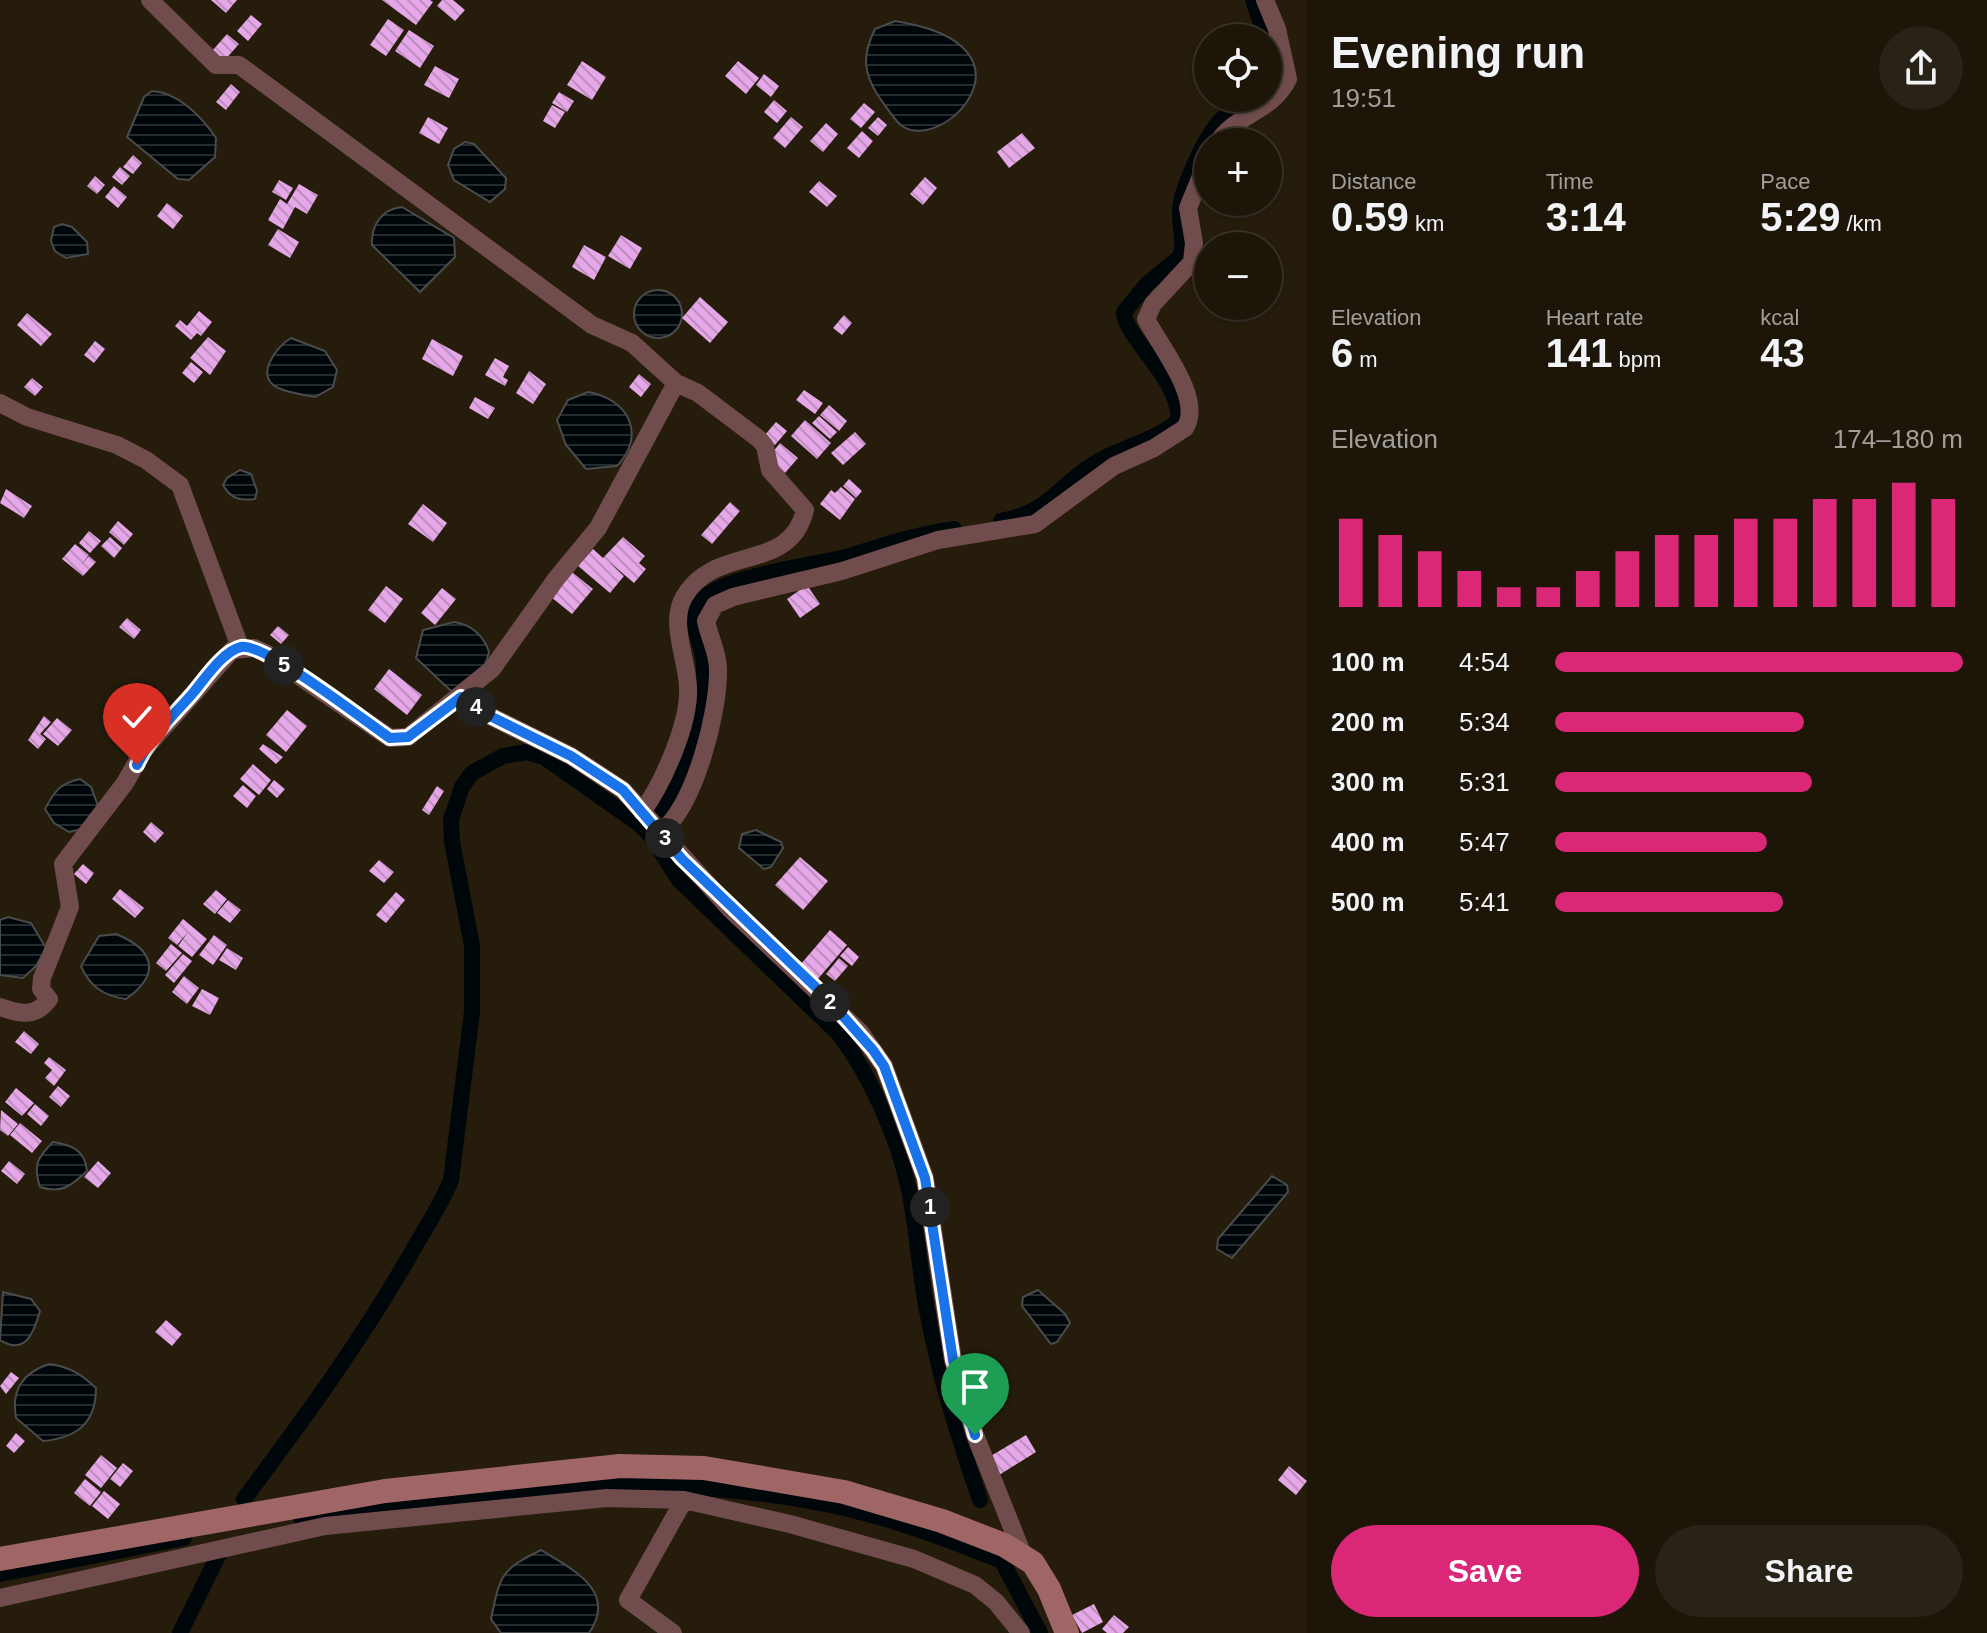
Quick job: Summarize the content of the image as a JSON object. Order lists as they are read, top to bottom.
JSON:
{
  "page": {
    "heading": ["Evening run", "19:51"],
    "map_buttons": ["+", "−"],
    "stats": [
      ["Distance", "0.59 km"],
      ["Time", "3:14"],
      ["Pace", "5:29 /km"],
      ["Elevation", "6 m"],
      ["Heart rate", "141 bpm"],
      ["kcal", "43"]
    ],
    "chart": ["Elevation", "174–180 m"],
    "list": [
      {
        "name": "100 m",
        "note": "4:54"
      },
      {
        "name": "200 m",
        "note": "5:34"
      },
      {
        "name": "300 m",
        "note": "5:31"
      },
      {
        "name": "400 m",
        "note": "5:47"
      },
      {
        "name": "500 m",
        "note": "5:41"
      }
    ],
    "pins": [
      "5",
      "4",
      "3",
      "2",
      "1"
    ],
    "buttons": ["Save", "Share"]
  }
}
